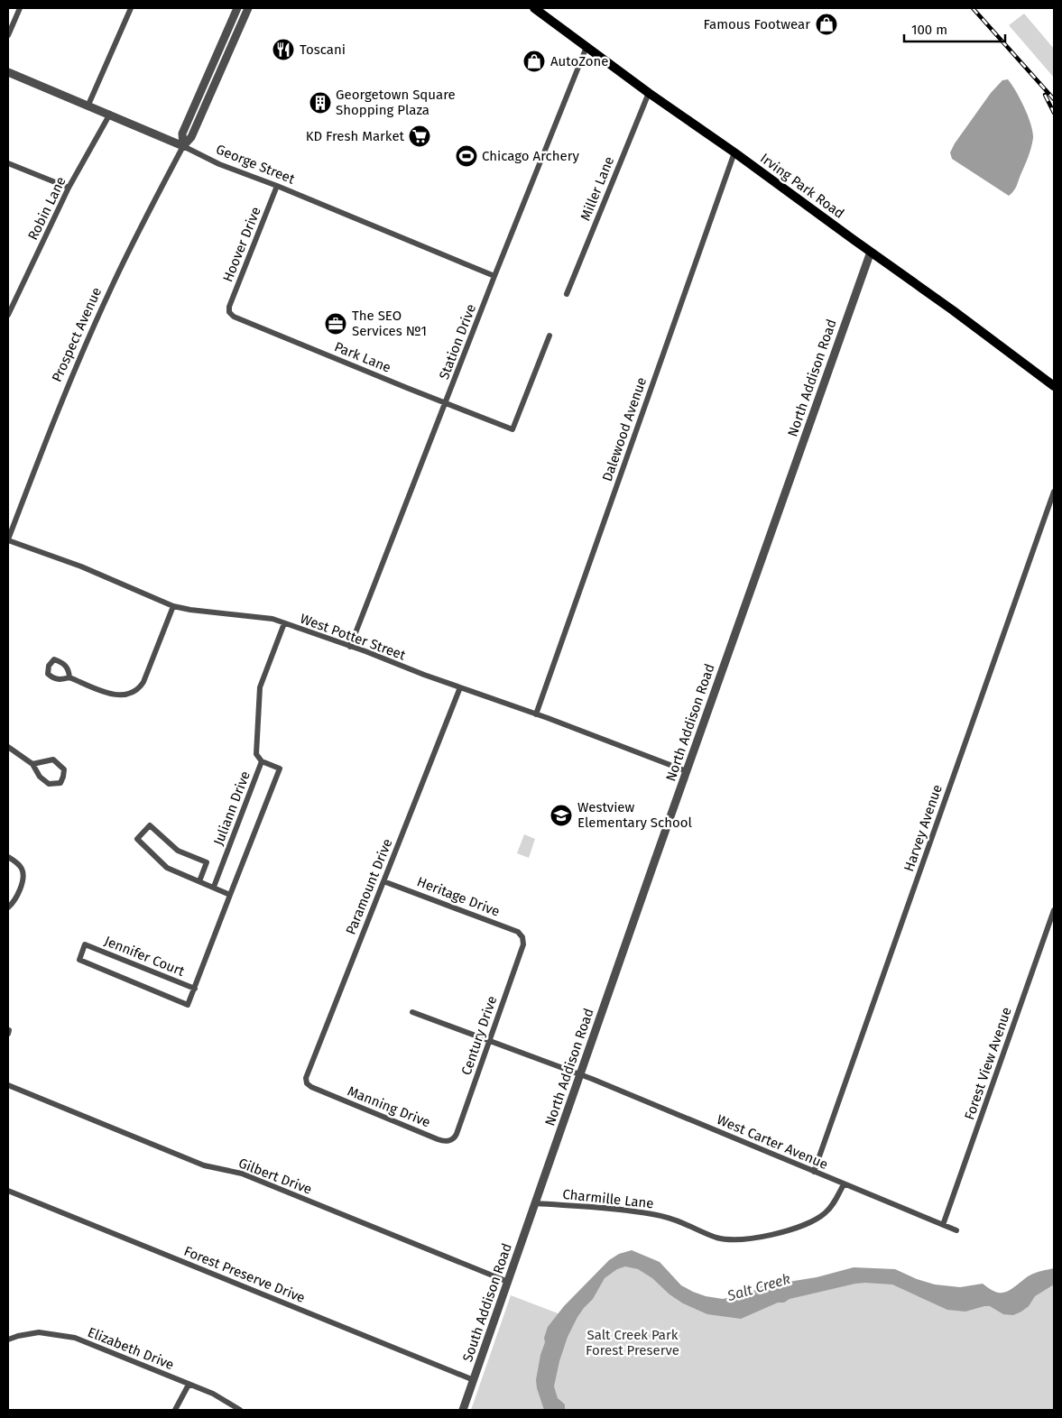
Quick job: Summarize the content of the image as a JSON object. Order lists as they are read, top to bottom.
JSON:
{
  "streets": {
    "main road": ["Irving Park Road"],
    "street": [
      "George Street",
      "Miller Lane",
      "Robin Lane",
      "Hoover Drive",
      "Prospect Avenue",
      "Station Drive",
      "Park Lane",
      "North Addison Road",
      "Dalewood Avenue",
      "West Potter Street",
      "Juliann Drive",
      "Harvey Avenue",
      "Paramount Drive",
      "Heritage Drive",
      "Jennifer Court",
      "Century Drive",
      "Forest View Avenue",
      "Manning Drive",
      "West Carter Avenue",
      "Gilbert Drive",
      "Charmille Lane",
      "Forest Preserve Drive",
      "South Addison Road",
      "Elizabeth Drive"
    ]
  },
  "crossings": [
    ["George Street", "Robin Lane"],
    ["George Street", "Hoover Drive"],
    ["George Street", "Prospect Avenue"],
    ["George Street", "Station Drive"],
    ["Irving Park Road", "Miller Lane"],
    ["Irving Park Road", "Station Drive"],
    ["Irving Park Road", "North Addison Road"],
    ["Irving Park Road", "Dalewood Avenue"],
    ["Hoover Drive", "Park Lane"],
    ["Prospect Avenue", "West Potter Street"],
    ["Station Drive", "Park Lane"],
    ["Station Drive", "West Potter Street"],
    ["North Addison Road", "West Potter Street"],
    ["North Addison Road", "West Carter Avenue"],
    ["North Addison Road", "Charmille Lane"],
    ["North Addison Road", "South Addison Road"],
    ["Dalewood Avenue", "West Potter Street"],
    ["West Potter Street", "Juliann Drive"],
    ["West Potter Street", "Paramount Drive"],
    ["Harvey Avenue", "West Carter Avenue"],
    ["Paramount Drive", "Heritage Drive"],
    ["Paramount Drive", "Manning Drive"],
    ["Heritage Drive", "Century Drive"],
    ["Century Drive", "Manning Drive"],
    ["Century Drive", "West Carter Avenue"],
    ["Forest View Avenue", "West Carter Avenue"],
    ["West Carter Avenue", "Charmille Lane"],
    ["Gilbert Drive", "South Addison Road"],
    ["Charmille Lane", "South Addison Road"],
    ["Forest Preserve Drive", "South Addison Road"]
  ],
  "water": ["Salt Creek"],
  "parks": ["Salt Creek Park Forest Preserve"],
  "places": {
    "shop": ["Famous Footwear", "AutoZone"],
    "restaurant": ["Toscani"],
    "building": ["Georgetown Square Shopping Plaza"],
    "supermarket": ["KD Fresh Market"],
    "sports": ["Chicago Archery"],
    "office": ["The SEO Services №1"],
    "school or university": ["Westview Elementary School"]
  },
  "scale_bar": "100 m"
}
